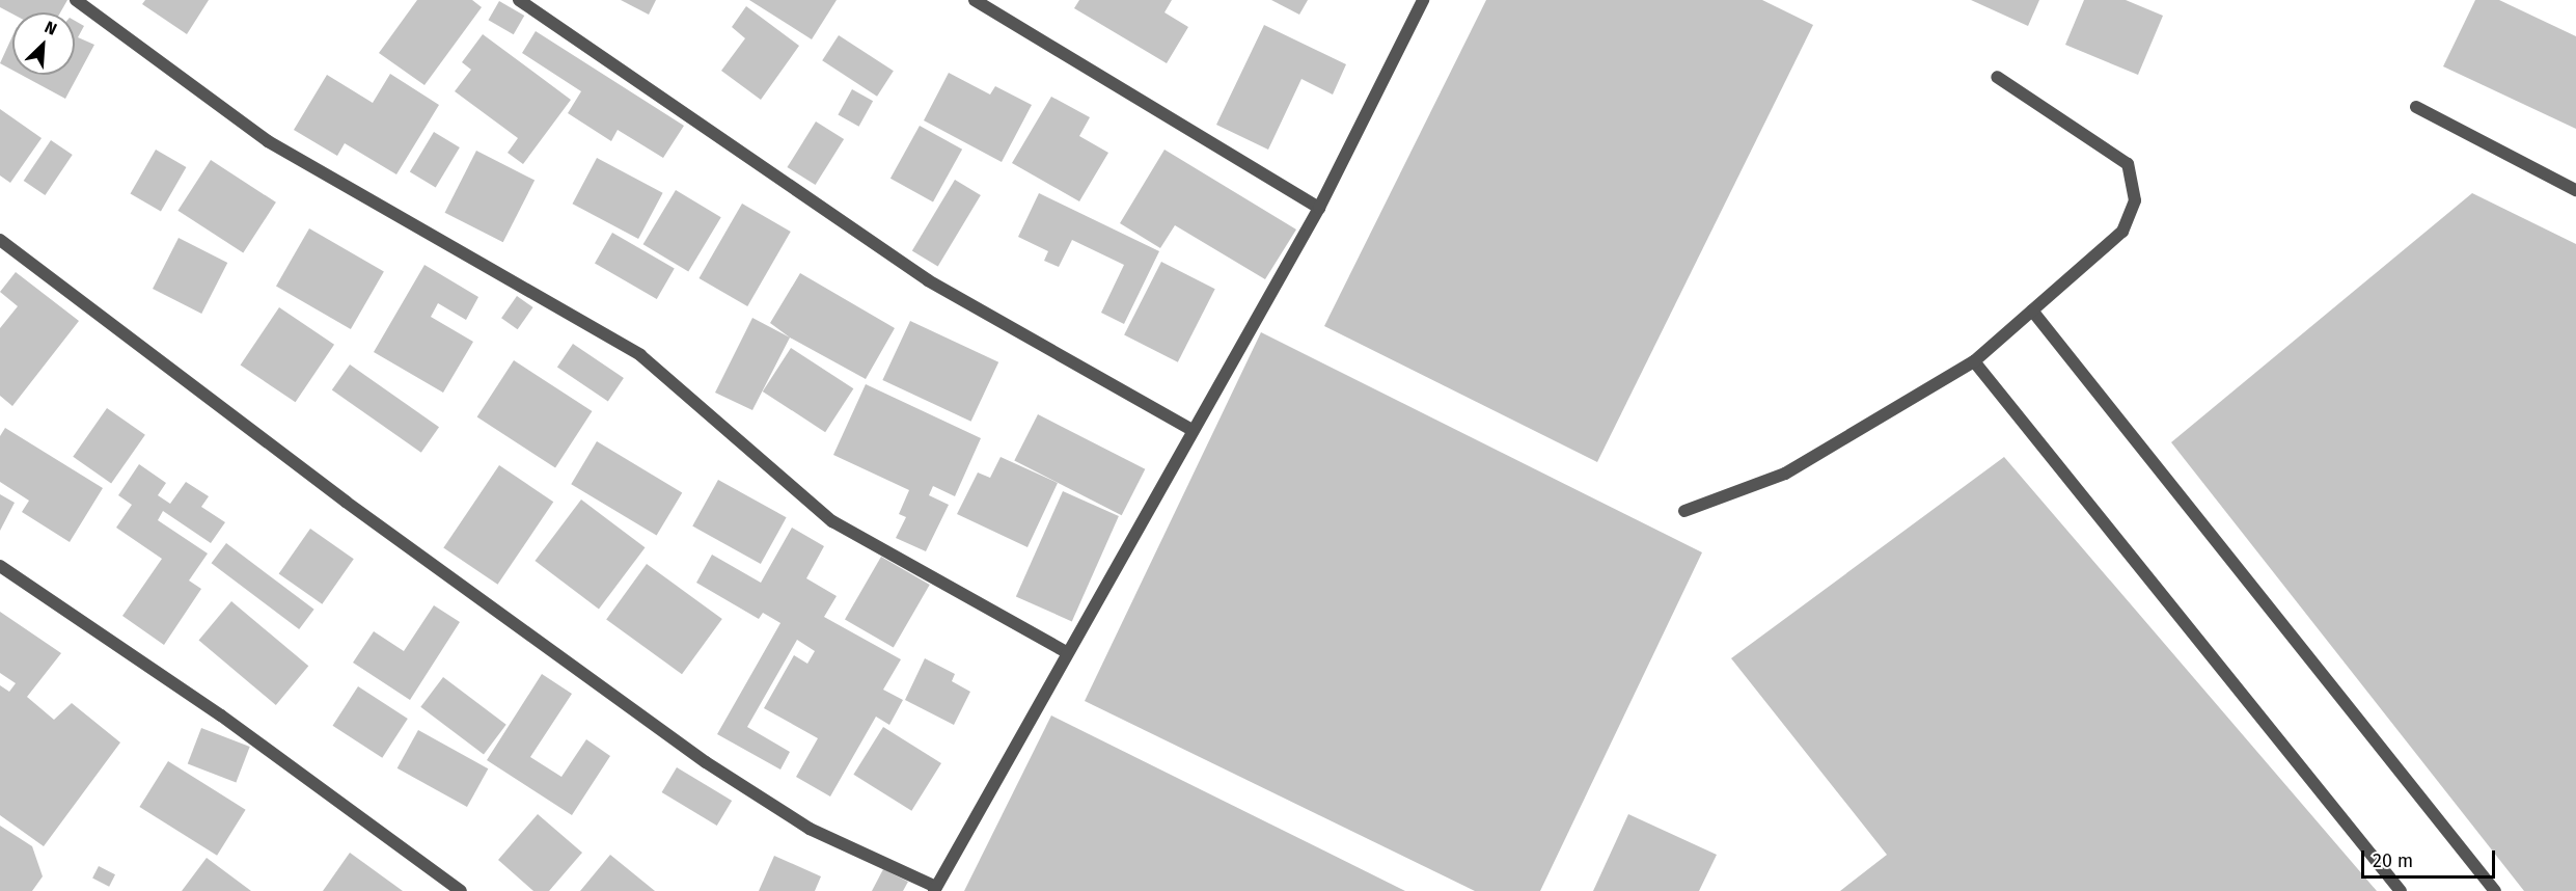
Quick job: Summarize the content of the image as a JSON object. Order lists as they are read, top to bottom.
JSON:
{
  "scale_bar": "20 m",
  "north": "top right"
}
